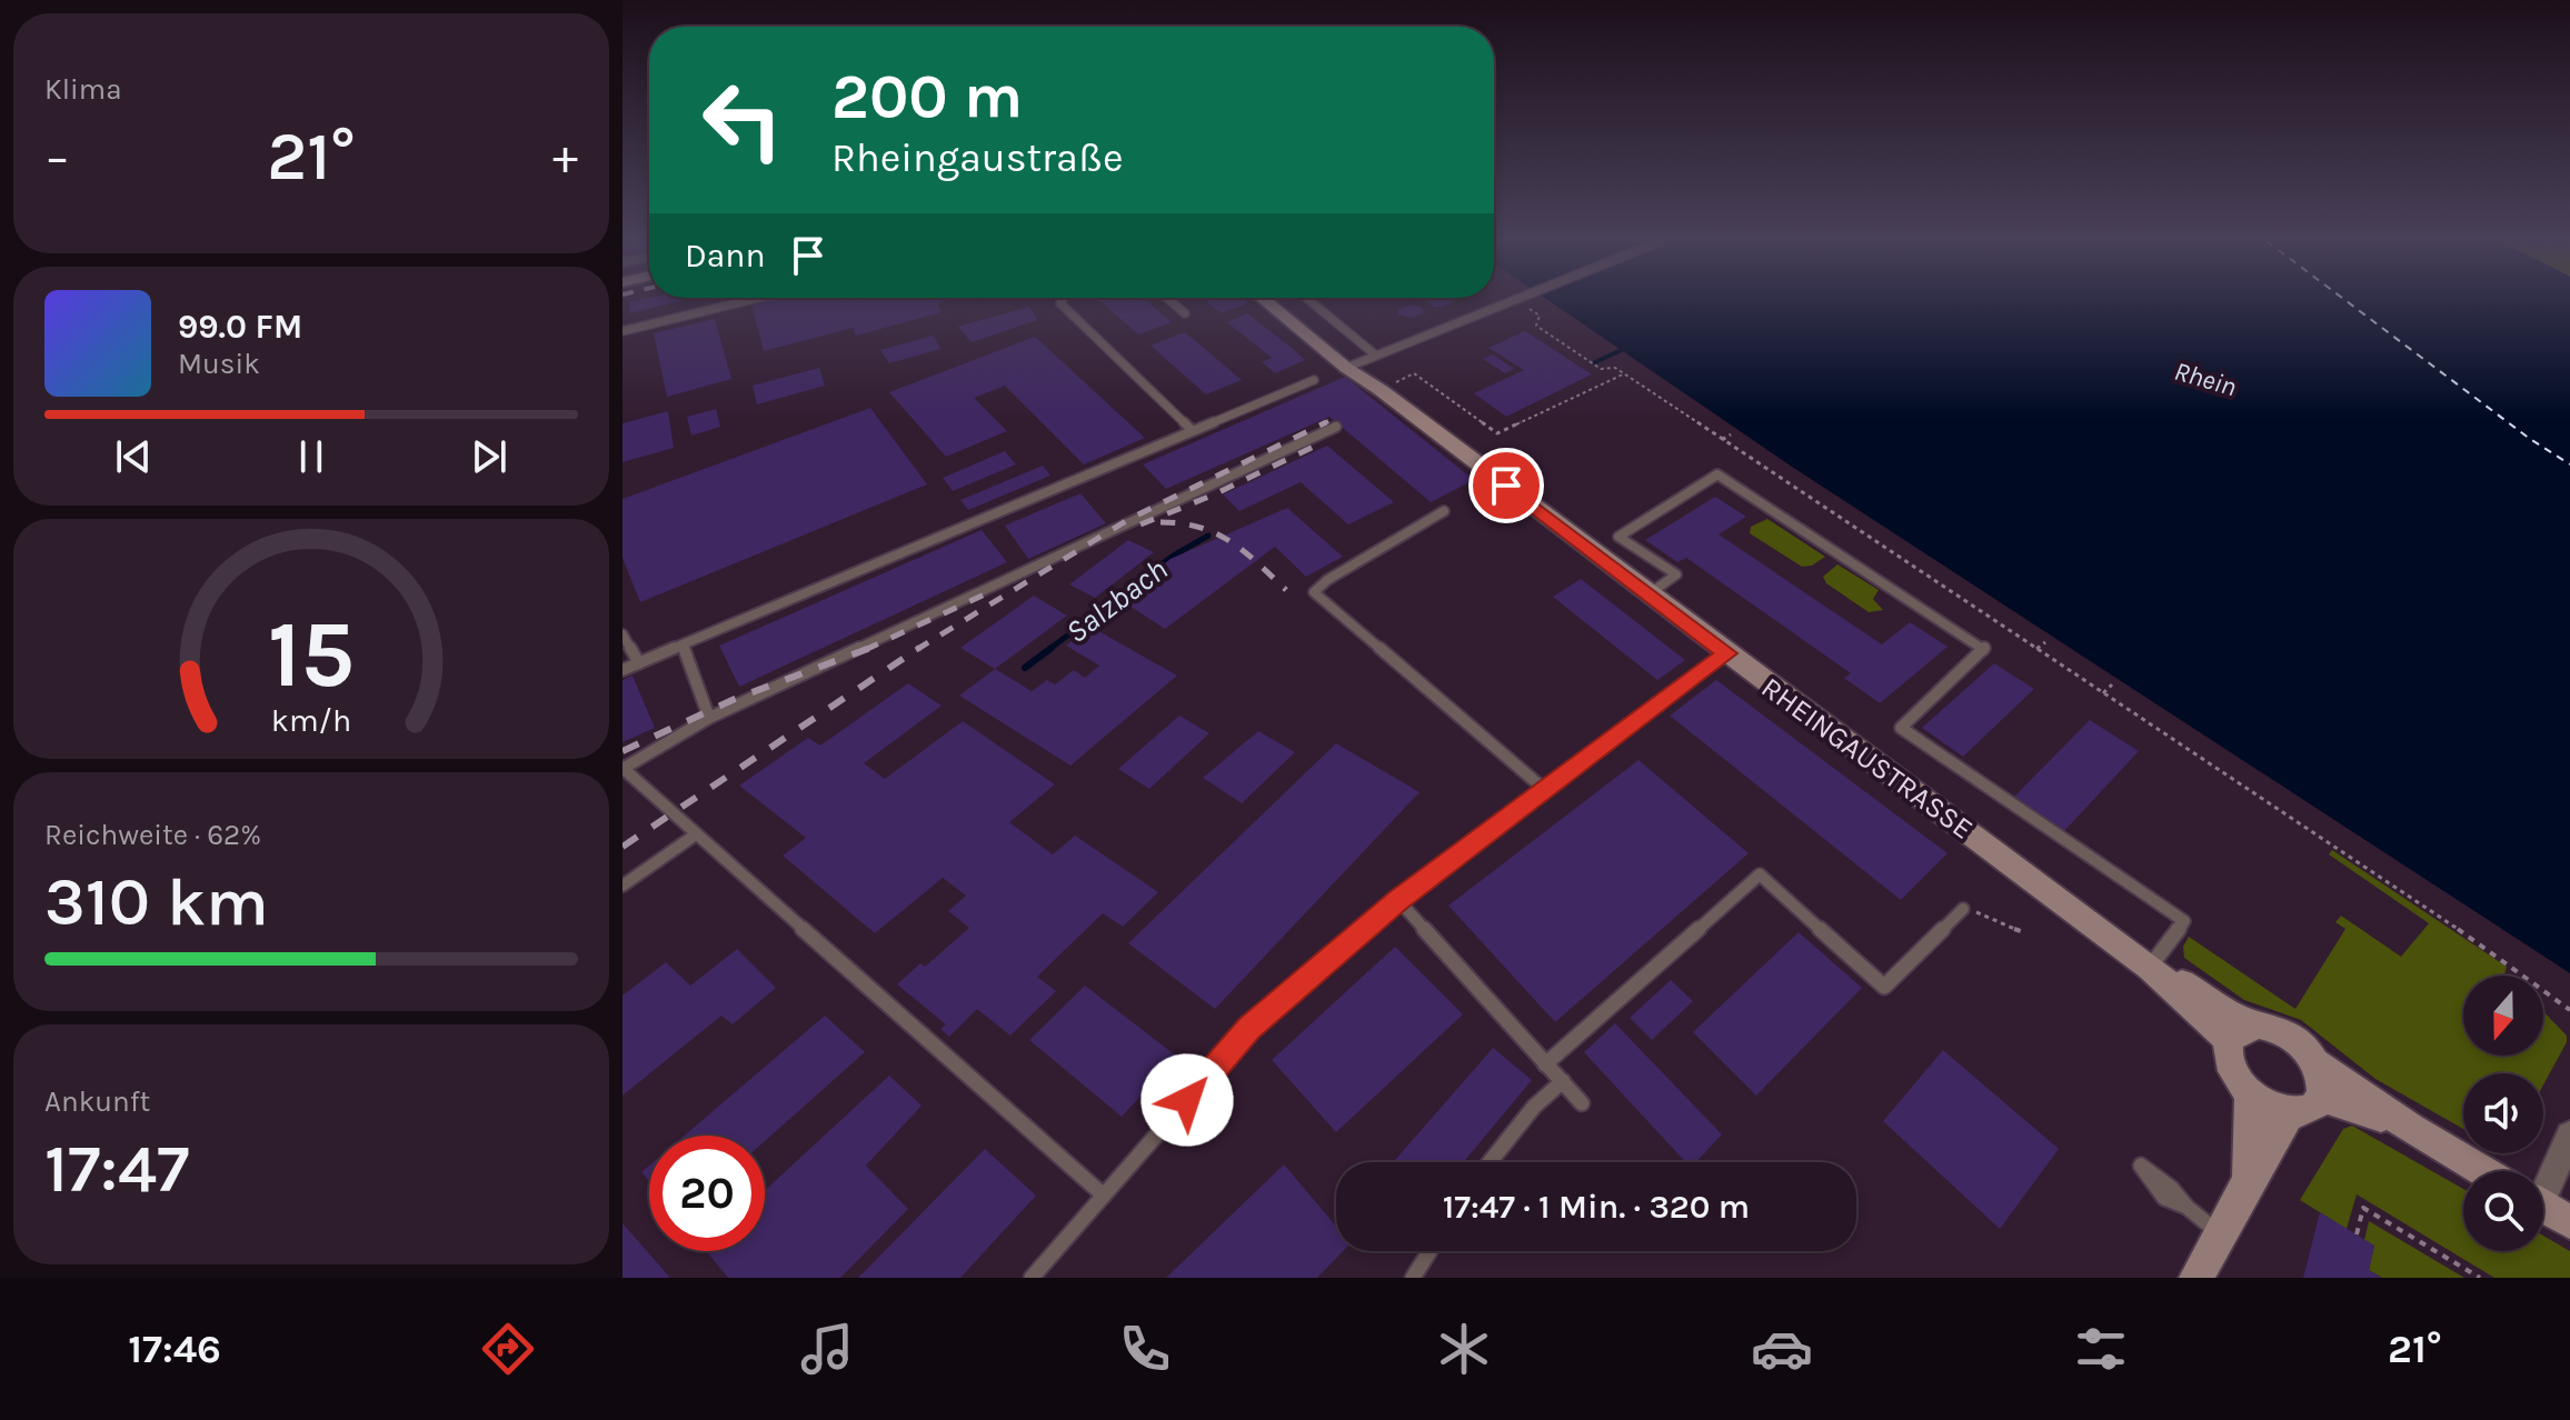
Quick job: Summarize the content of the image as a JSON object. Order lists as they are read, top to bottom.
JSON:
{
  "streets": {
    "street": ["RHEINGAUSTRASSE"]
  },
  "water": ["Rhein", "Salzbach"],
  "north": "bottom",
  "page": {
    "tile": [
      "Klima",
      ["Reichweite · 62%", "310 km"],
      ["Ankunft", "17:47"]
    ],
    "turn": ["200 m", "Rheingaustraße"],
    "heat": ["−", "21°", "+"],
    "then": "Dann",
    "song": ["99.0 FM", "Musik"],
    "limit": "20",
    "trip": "17:47 · 1 Min. · 320 m",
    "tabs": ["17:46", "21°"],
    "gauge": ["15", "km/h"]
  }
}
